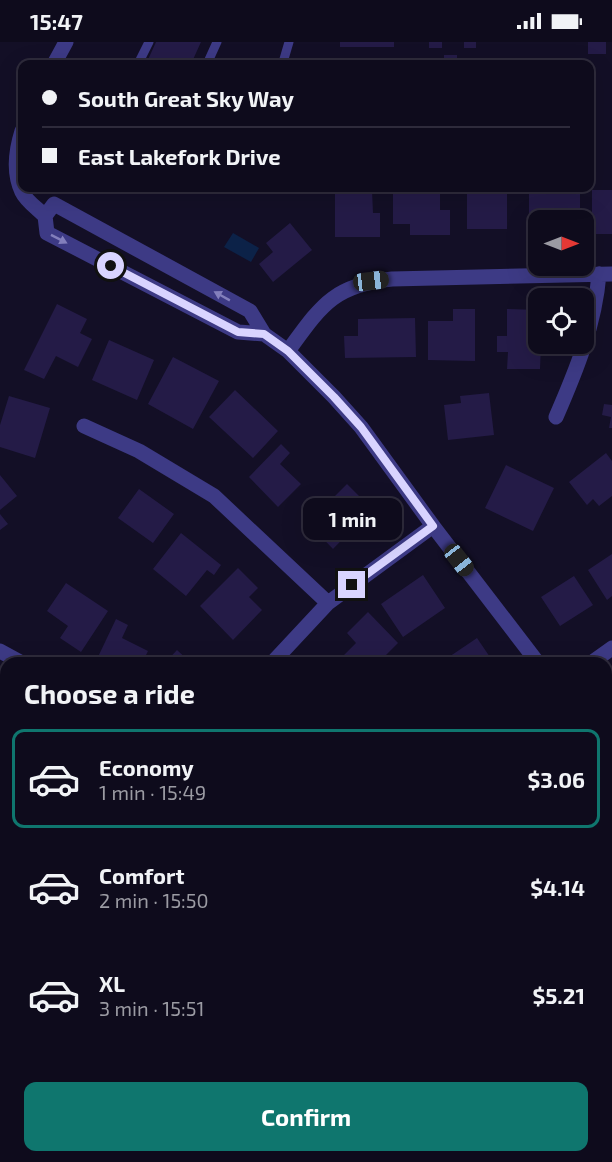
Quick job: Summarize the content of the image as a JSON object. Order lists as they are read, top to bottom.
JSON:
{
  "north": "right",
  "page": {
    "status": "15:47",
    "banner": ["South Great Sky Way", "East Lakefork Drive"],
    "bubble": "1 min",
    "heading": "Choose a ride",
    "list": [
      {
        "name": "Economy",
        "note": "1 min · 15:49",
        "value": "$3.06"
      },
      {
        "name": "Comfort",
        "note": "2 min · 15:50",
        "value": "$4.14"
      },
      {
        "name": "XL",
        "note": "3 min · 15:51",
        "value": "$5.21"
      }
    ],
    "buttons": "Confirm"
  }
}
